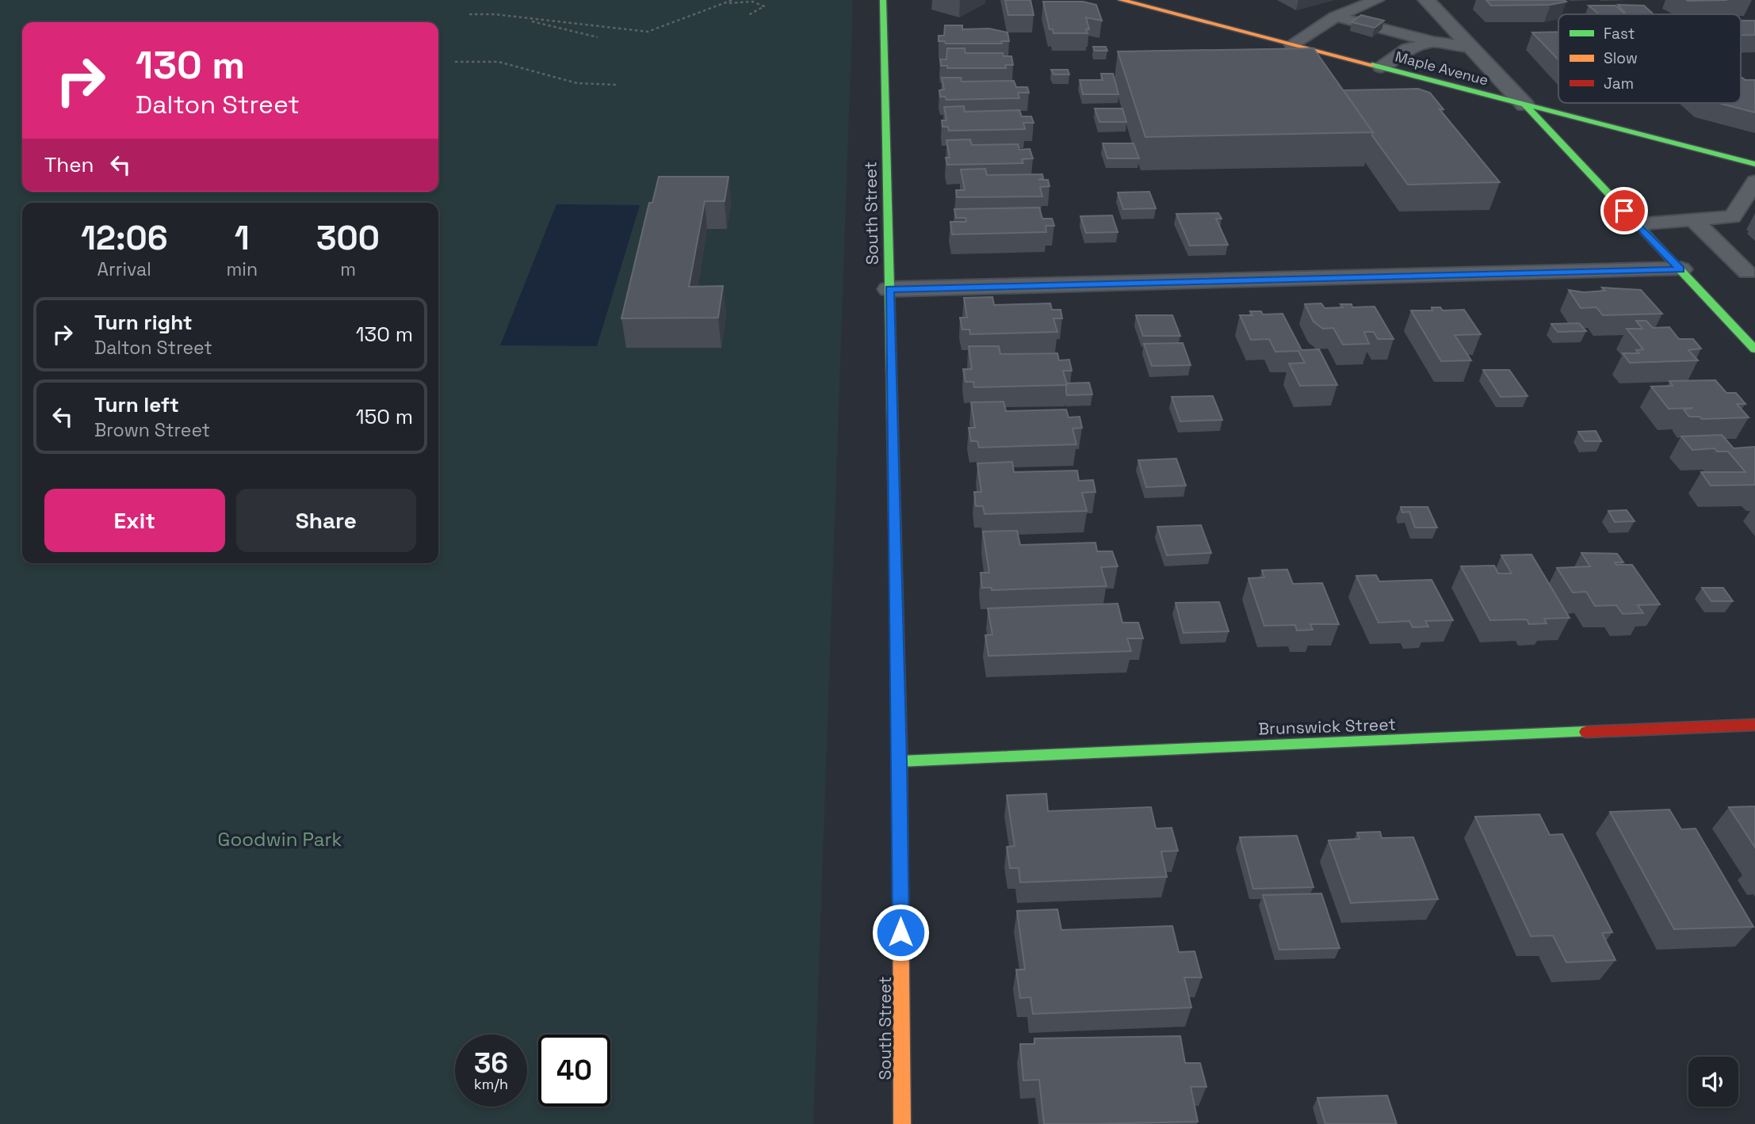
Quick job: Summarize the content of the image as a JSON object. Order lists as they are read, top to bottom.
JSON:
{
  "streets": {
    "street": ["Maple Avenue", "South Street", "Brunswick Street"]
  },
  "crossings": [
    ["South Street", "Brunswick Street"]
  ],
  "parks": ["Goodwin Park"],
  "legend": ["Fast", "Slow", "Jam"],
  "page": {
    "turn": ["130 m", "Dalton Street"],
    "then": "Then",
    "eta": [
      "12:06",
      "Arrival",
      "1",
      "min",
      "300",
      "m"
    ],
    "list": [
      {
        "name": "Turn right",
        "note": "Dalton Street",
        "value": "130 m"
      },
      {
        "name": "Turn left",
        "note": "Brown Street",
        "value": "150 m"
      }
    ],
    "buttons": ["Exit", "Share"],
    "speed": "36 km/h",
    "limit": "40"
  }
}
